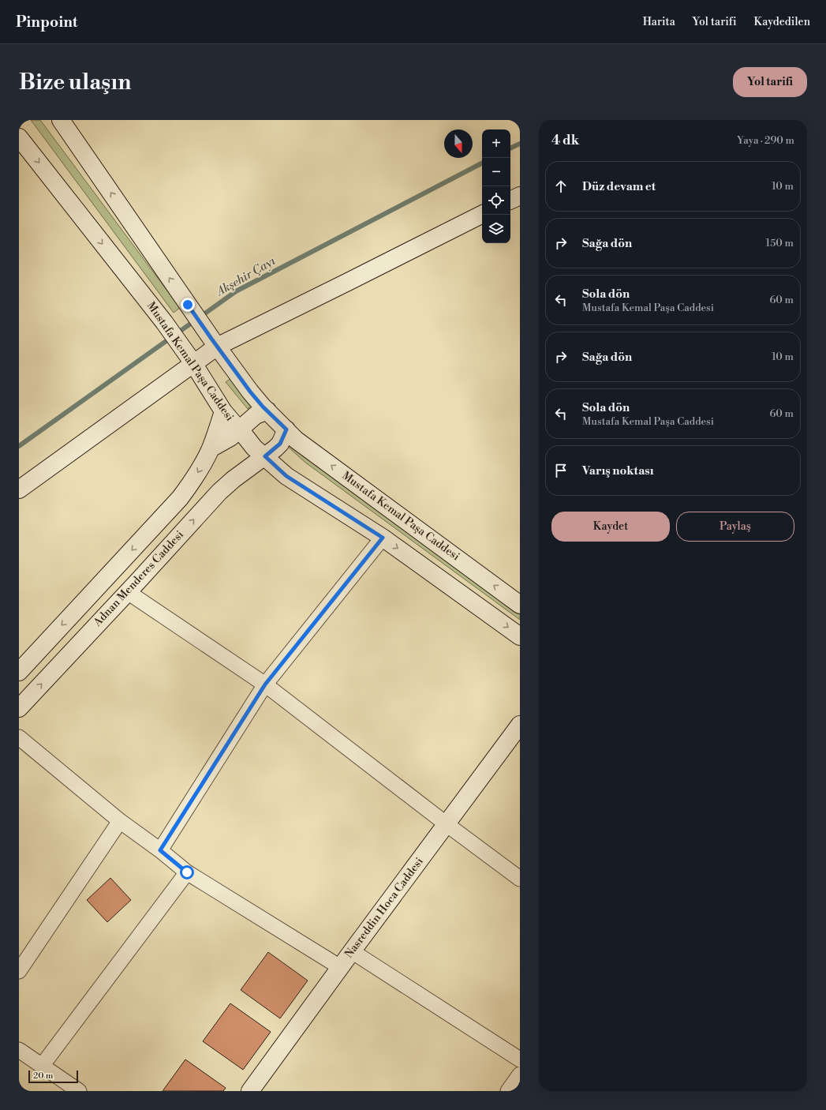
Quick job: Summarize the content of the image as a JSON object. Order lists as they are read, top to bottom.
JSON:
{
  "streets": {
    "street": ["Mustafa Kemal Paşa Caddesi", "Adnan Menderes Caddesi", "Nasreddin Hoca Caddesi"]
  },
  "crossings": [
    ["Mustafa Kemal Paşa Caddesi", "Adnan Menderes Caddesi"]
  ],
  "water": ["Akşehir Çayı"],
  "scale_bar": "20 m",
  "north": "bottom",
  "page": {
    "header": "Pinpoint",
    "nav": ["Harita", "Yol tarifi", "Kaydedilen"],
    "buttons": [
      "Yol tarifi",
      ["Kaydet", "Paylaş"]
    ],
    "title": "Bize ulaşın",
    "heading": ["4 dk", "Yaya · 290 m"],
    "map_buttons": ["+", "−"],
    "list": [
      ["Düz devam et", "10 m"],
      ["Sağa dön", "150 m"],
      ["Sola dön", "Mustafa Kemal Paşa Caddesi", "60 m"],
      ["Sağa dön", "10 m"],
      ["Sola dön", "Mustafa Kemal Paşa Caddesi", "60 m"],
      "Varış noktası"
    ],
    "scale": "20 m"
  }
}
